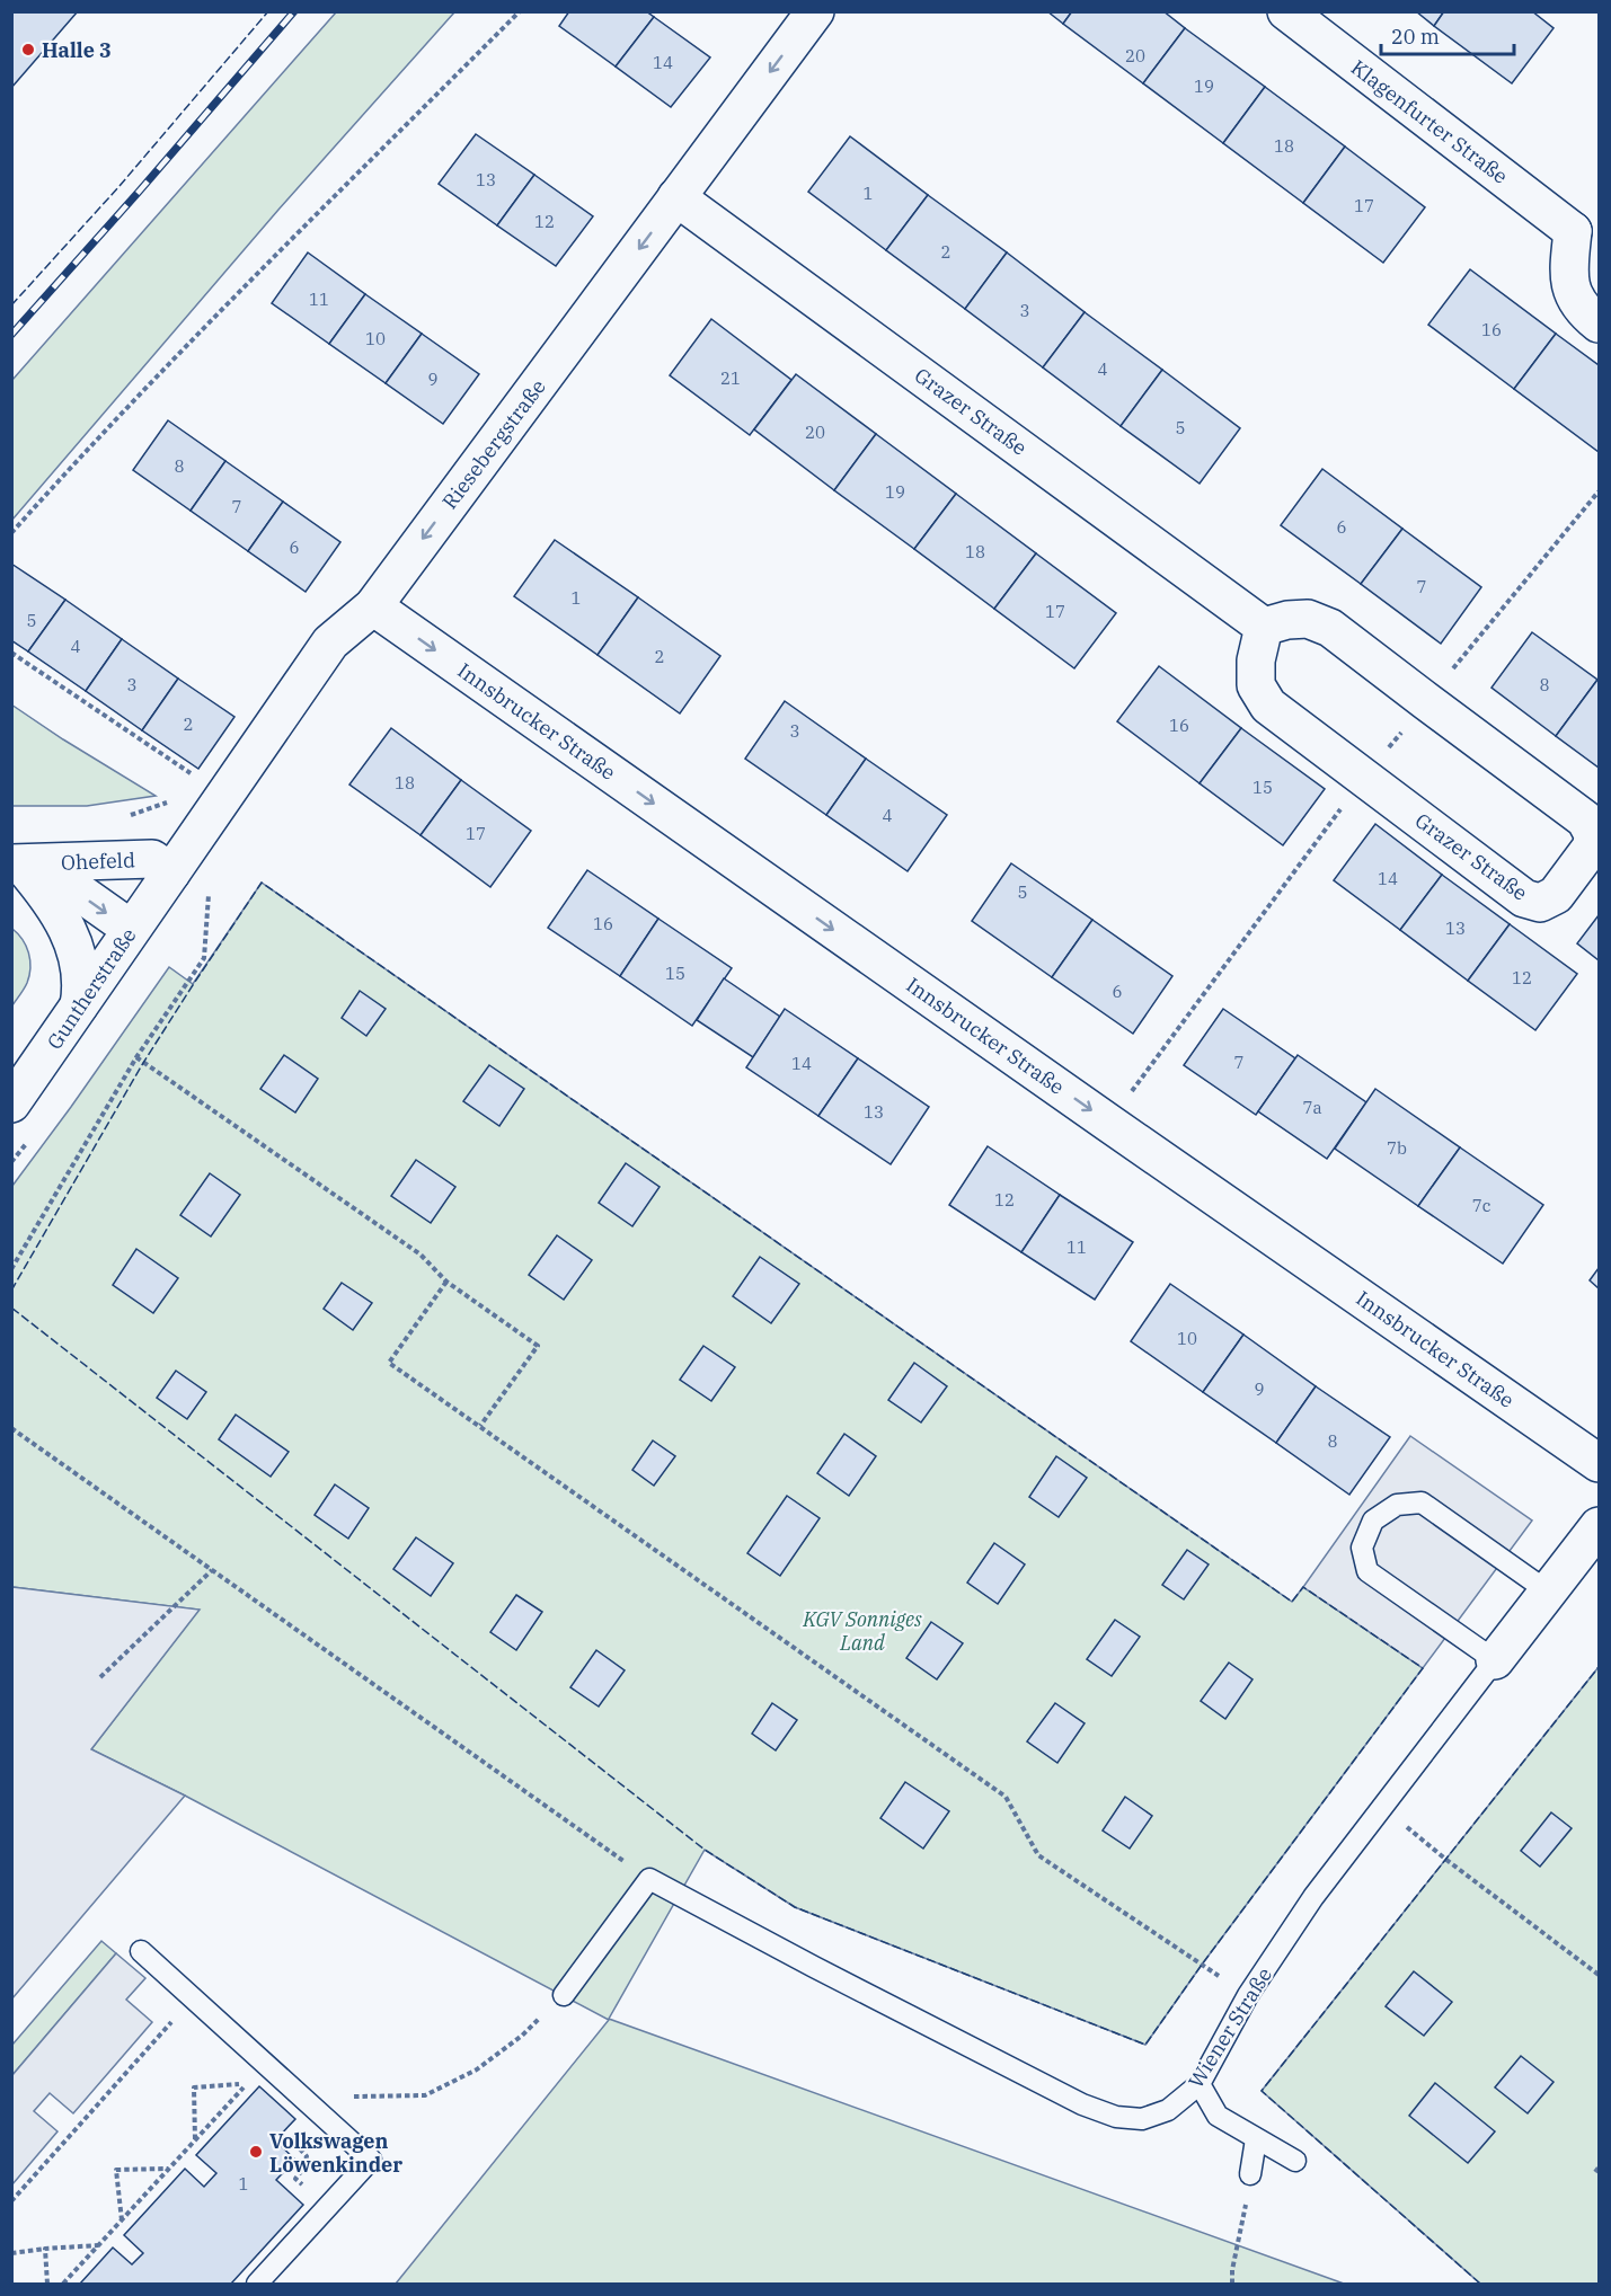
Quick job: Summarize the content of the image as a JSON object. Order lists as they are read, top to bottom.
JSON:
{
  "streets": {
    "street": [
      "Klagenfurter Straße",
      "Grazer Straße",
      "Riesebergstraße",
      "Innsbrucker Straße",
      "Ohefeld",
      "Guntherstraße",
      "Wiener Straße"
    ]
  },
  "crossings": [
    ["Grazer Straße", "Riesebergstraße"],
    ["Riesebergstraße", "Innsbrucker Straße"],
    ["Riesebergstraße", "Ohefeld"],
    ["Riesebergstraße", "Guntherstraße"],
    ["Ohefeld", "Guntherstraße"]
  ],
  "one_way": ["Riesebergstraße", "Innsbrucker Straße"],
  "parks": ["KGV Sonniges Land"],
  "places": ["Halle 3", "Volkswagen Löwenkinder"],
  "house_numbers": [
    "20",
    "14",
    "19",
    "18",
    "13",
    "1",
    "17",
    "12",
    "2",
    "11",
    "3",
    "16",
    "10",
    "4",
    "21",
    "9",
    "5",
    "20",
    "8",
    "19",
    "7",
    "6",
    "6",
    "18",
    "7",
    "1",
    "17",
    "5",
    "4",
    "2",
    "3",
    "8",
    "2",
    "16",
    "3",
    "18",
    "15",
    "4",
    "17",
    "14",
    "5",
    "16",
    "13",
    "15",
    "12",
    "6",
    "7",
    "14",
    "7a",
    "13",
    "7b",
    "12",
    "7c",
    "11",
    "10",
    "9",
    "8",
    "1"
  ],
  "scale_bar": "20 m"
}
